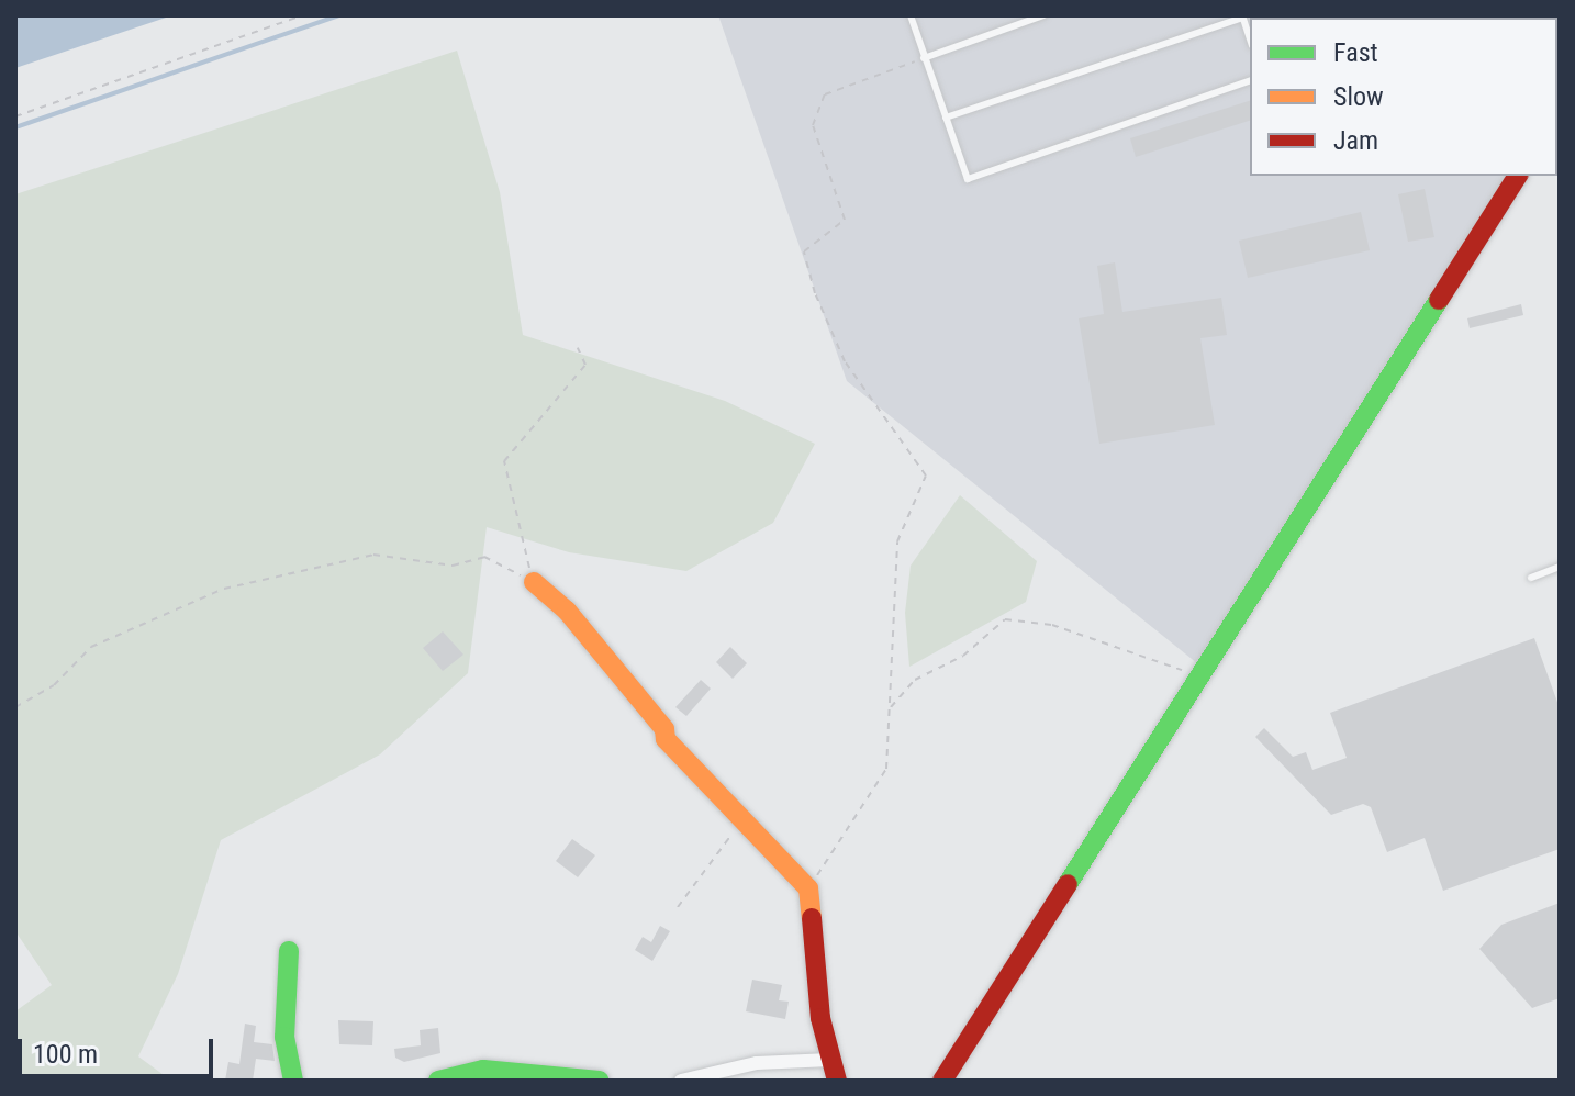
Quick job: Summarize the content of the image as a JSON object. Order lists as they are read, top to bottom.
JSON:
{
  "legend": ["Fast", "Slow", "Jam"],
  "scale_bar": "100 m"
}
